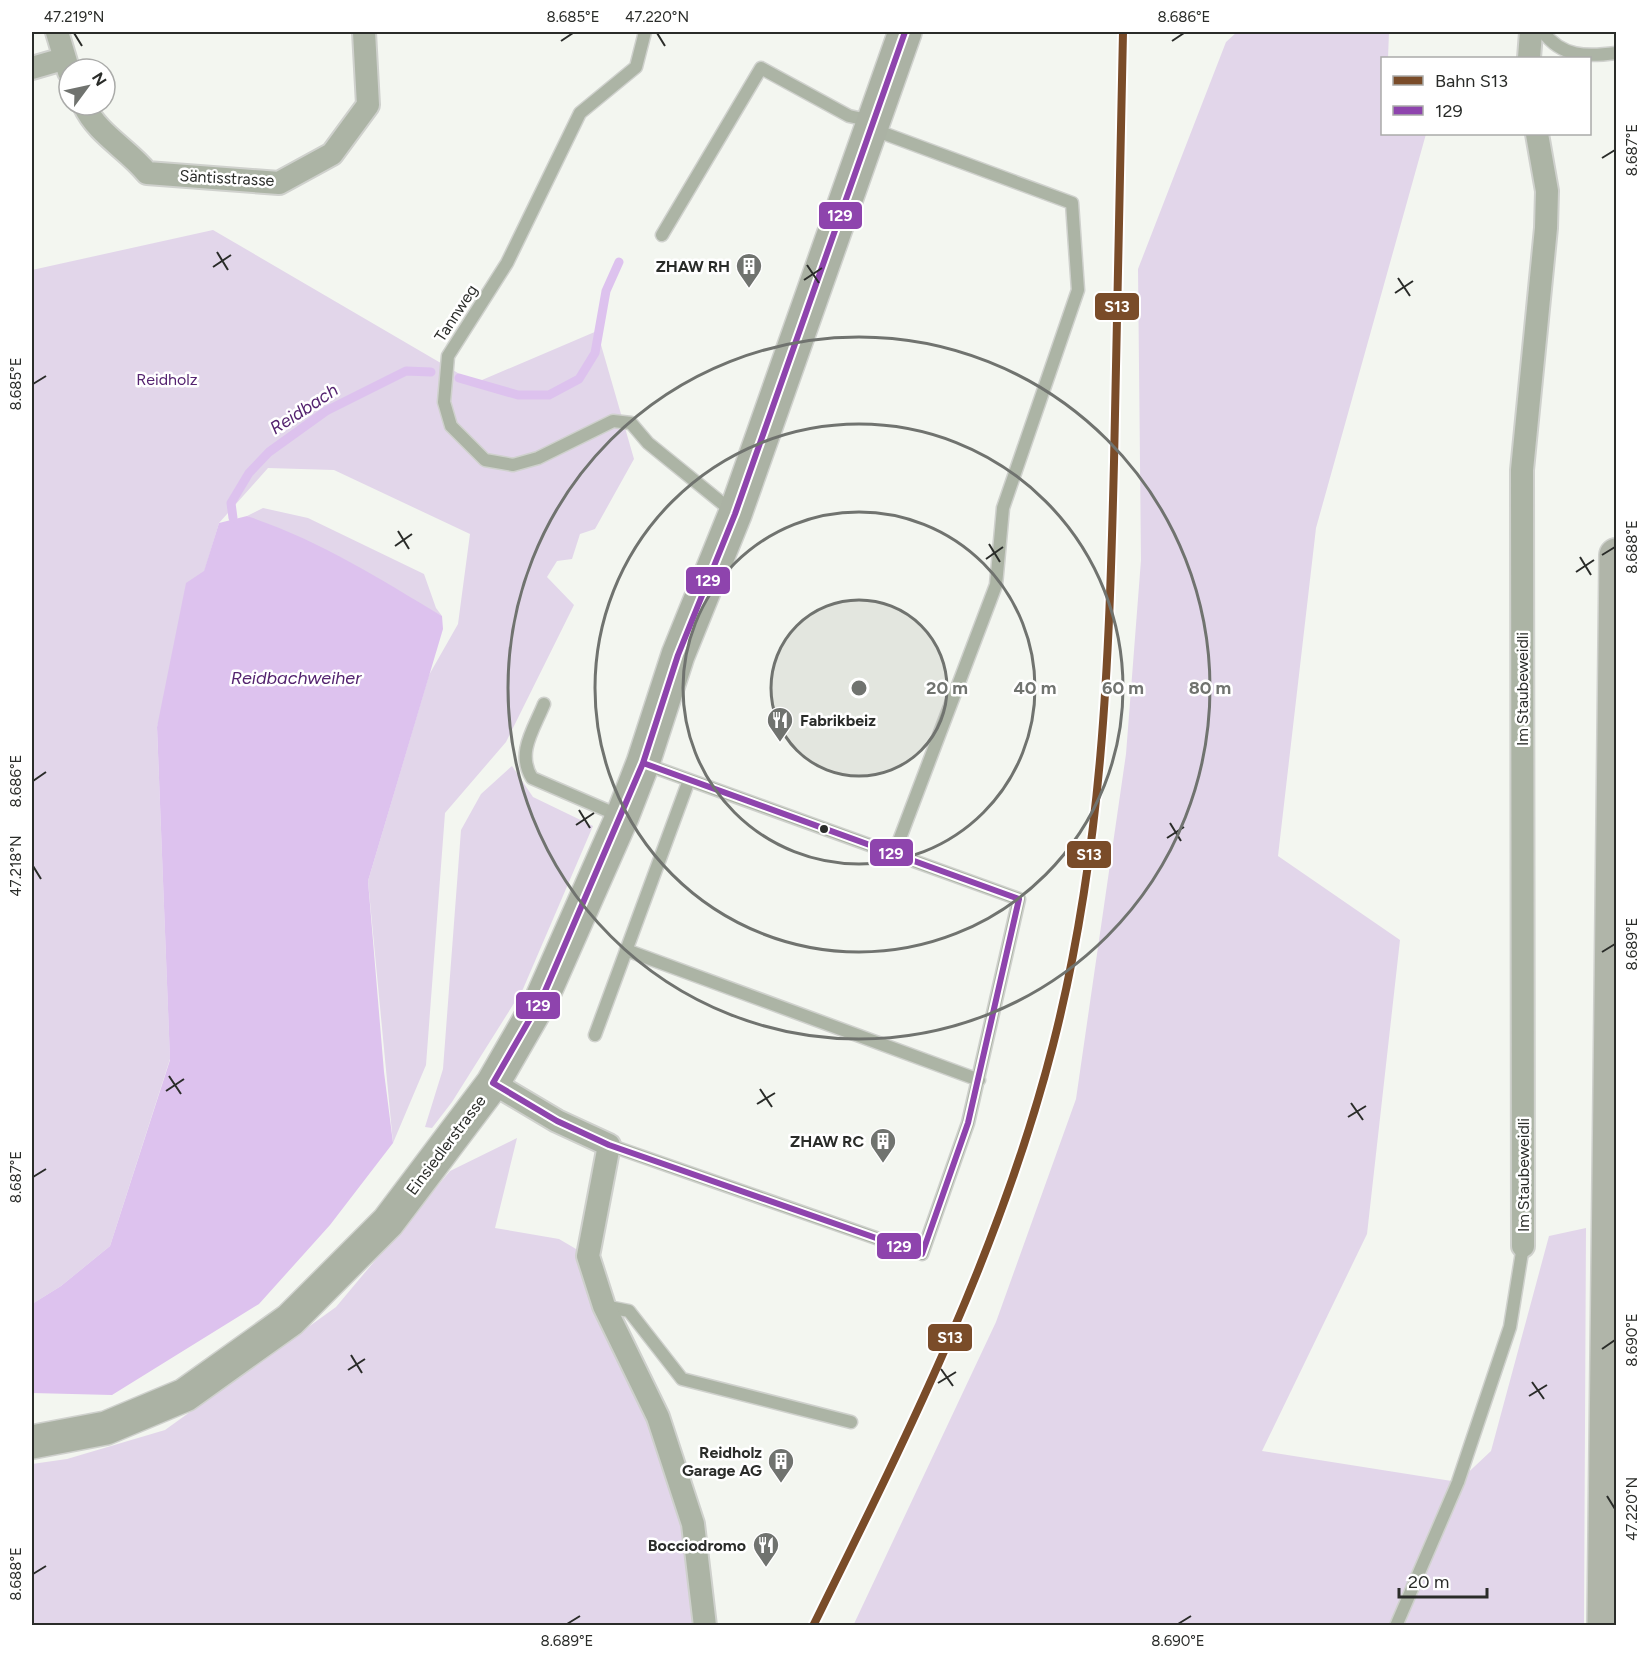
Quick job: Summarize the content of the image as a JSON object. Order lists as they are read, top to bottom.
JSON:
{
  "streets": {
    "main road": ["Einsiedlerstrasse"],
    "street": ["Säntisstrasse", "Im Staubeweidli"],
    "lane": ["Tannweg"]
  },
  "crossings": [
    ["Tannweg", "Einsiedlerstrasse"]
  ],
  "water": ["Reidbach", "Reidbachweiher"],
  "parks": ["Reidholz"],
  "places": {
    "building": ["ZHAW RH", "ZHAW RC", "Reidholz Garage AG"],
    "restaurant": ["Fabrikbeiz", "Bocciodromo"]
  },
  "lines": ["rail line S13", "transit line 129"],
  "legend": ["Bahn S13", "129"],
  "scale_bar": "20 m",
  "north": "top right",
  "coordinates": [
    "47.219°N",
    "8.685°E",
    "47.220°N",
    "8.686°E",
    "8.687°E",
    "8.688°E",
    "47.218°N",
    "8.689°E",
    "8.690°E"
  ],
  "rings": [
    "20 m",
    "40 m",
    "60 m",
    "80 m"
  ]
}
